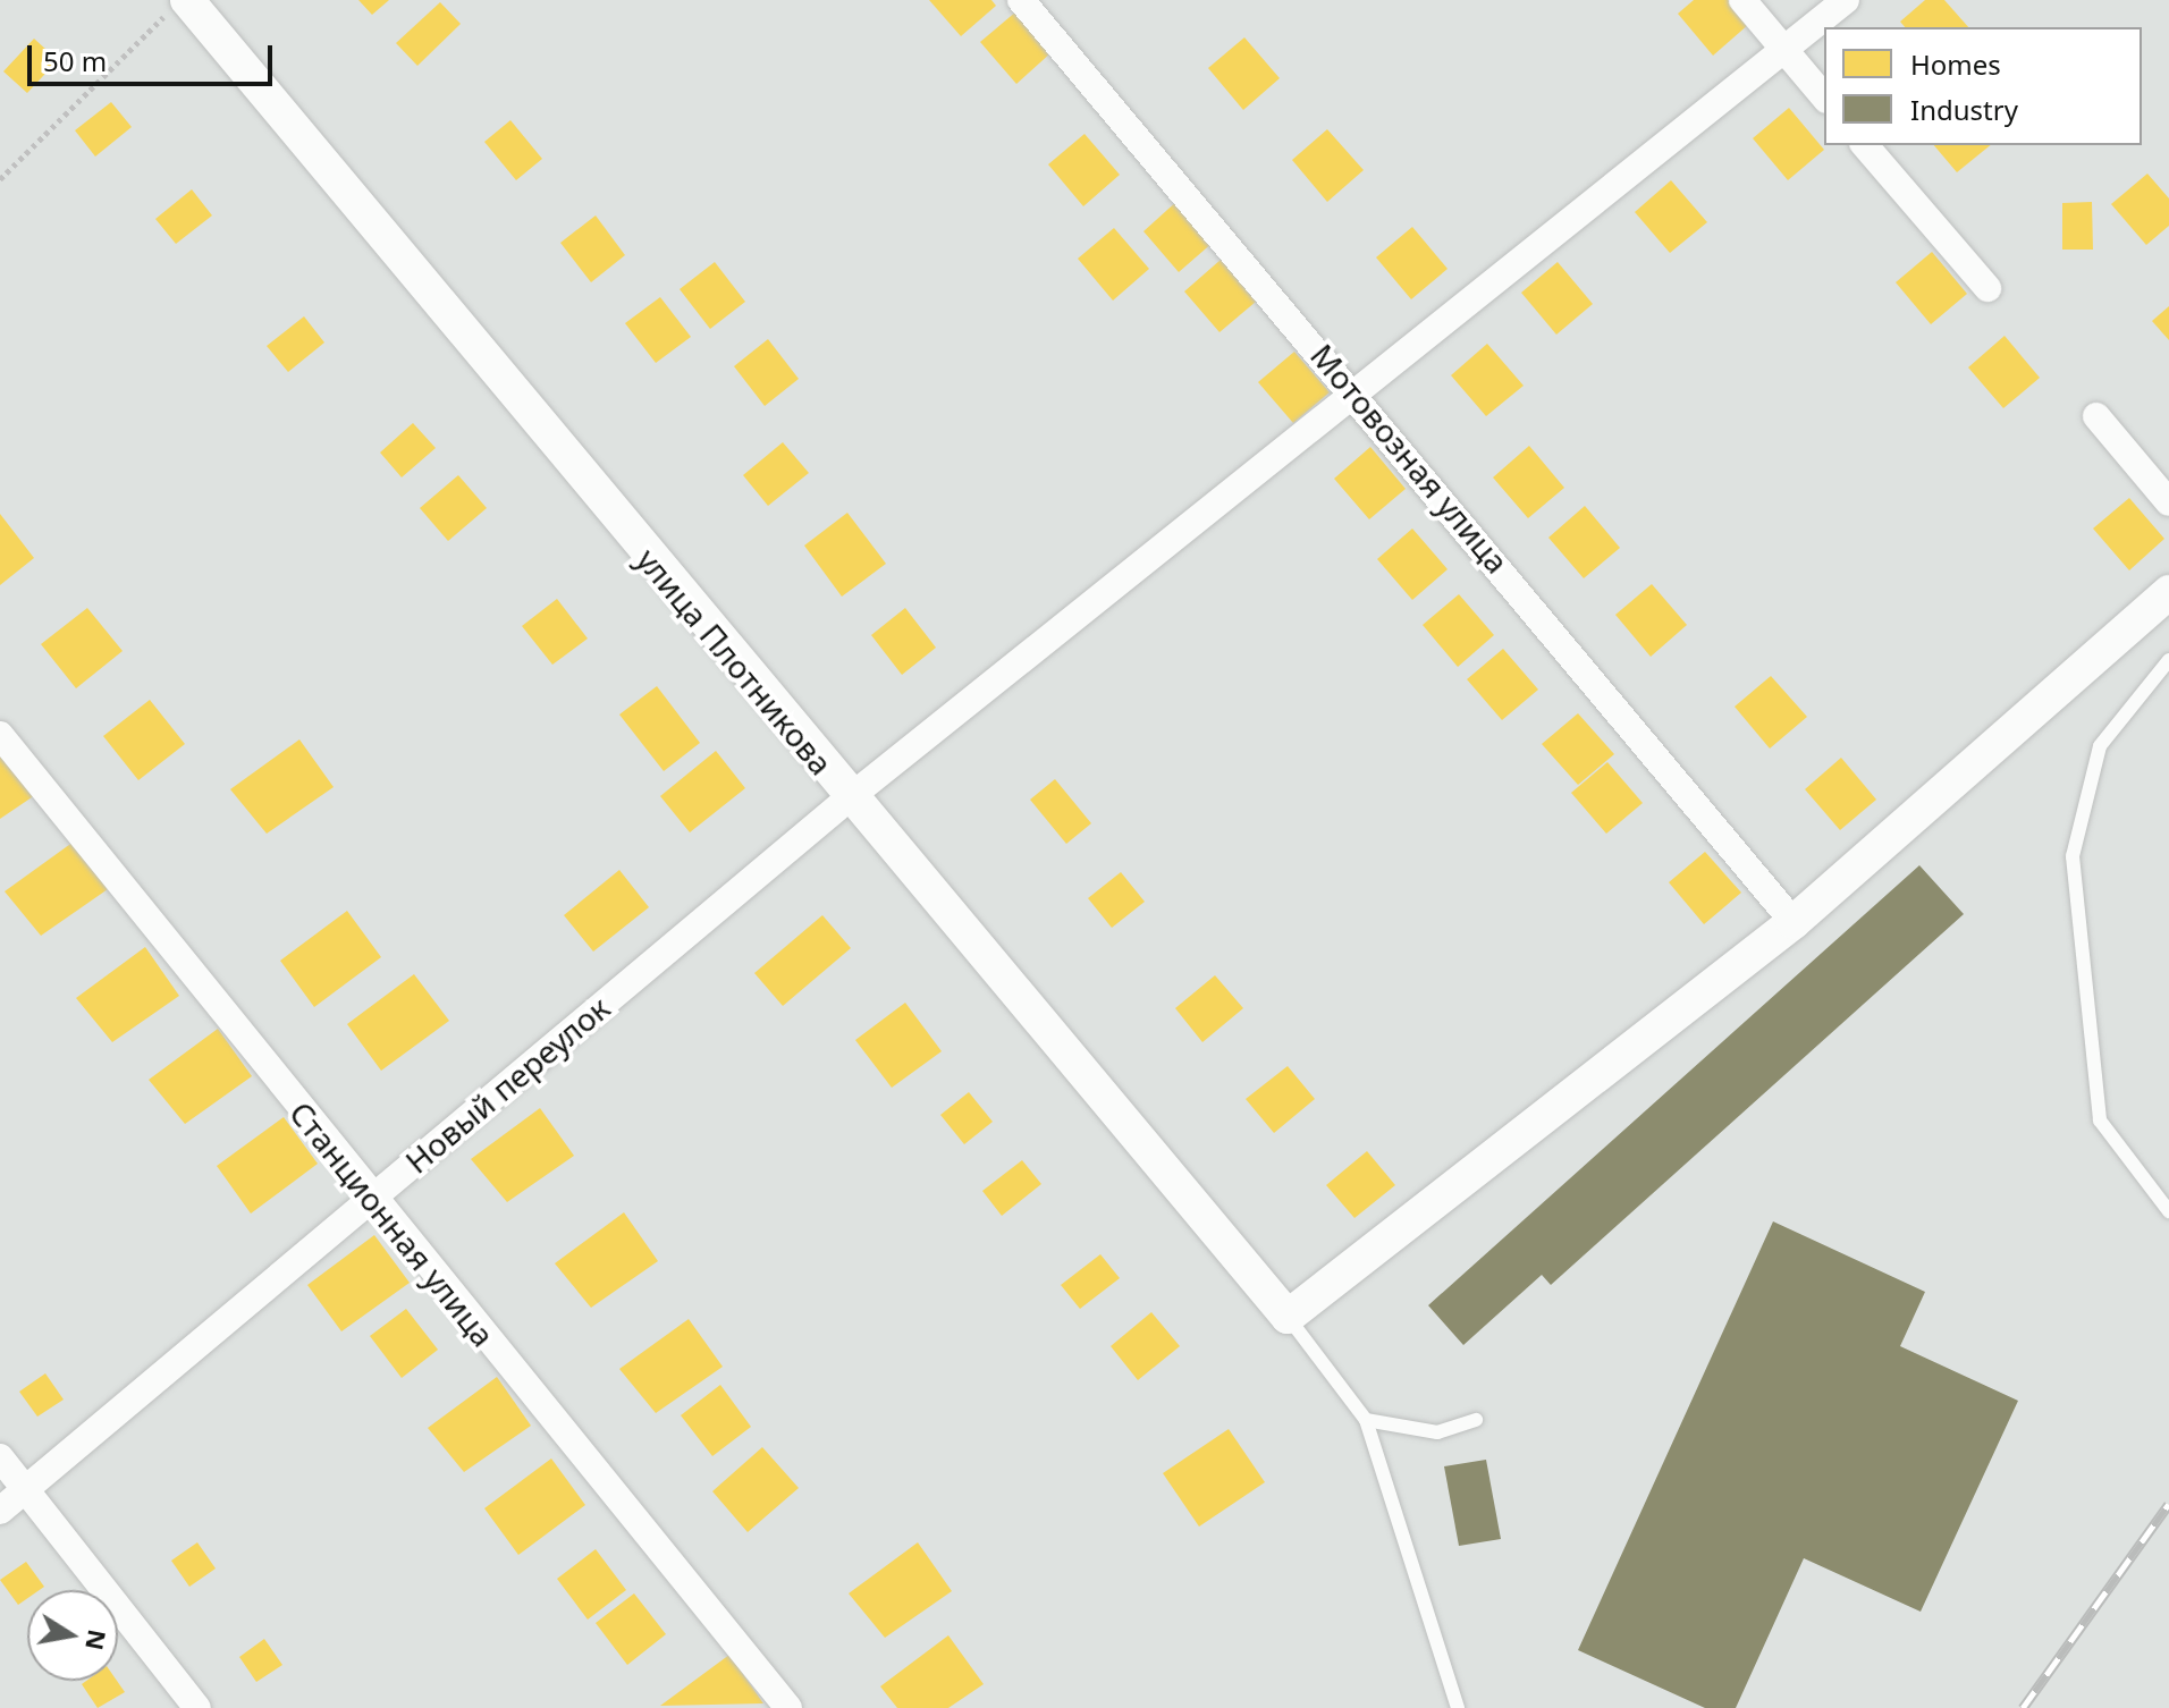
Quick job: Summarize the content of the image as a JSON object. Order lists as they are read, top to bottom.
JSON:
{
  "streets": {
    "street": [
      "Мотовозная улица",
      "улица Плотникова",
      "Новый переулок",
      "Станционная улица"
    ]
  },
  "crossings": [
    ["Мотовозная улица", "Новый переулок"],
    ["улица Плотникова", "Новый переулок"],
    ["Новый переулок", "Станционная улица"]
  ],
  "legend": ["Homes", "Industry"],
  "scale_bar": "50 m",
  "north": "right"
}
